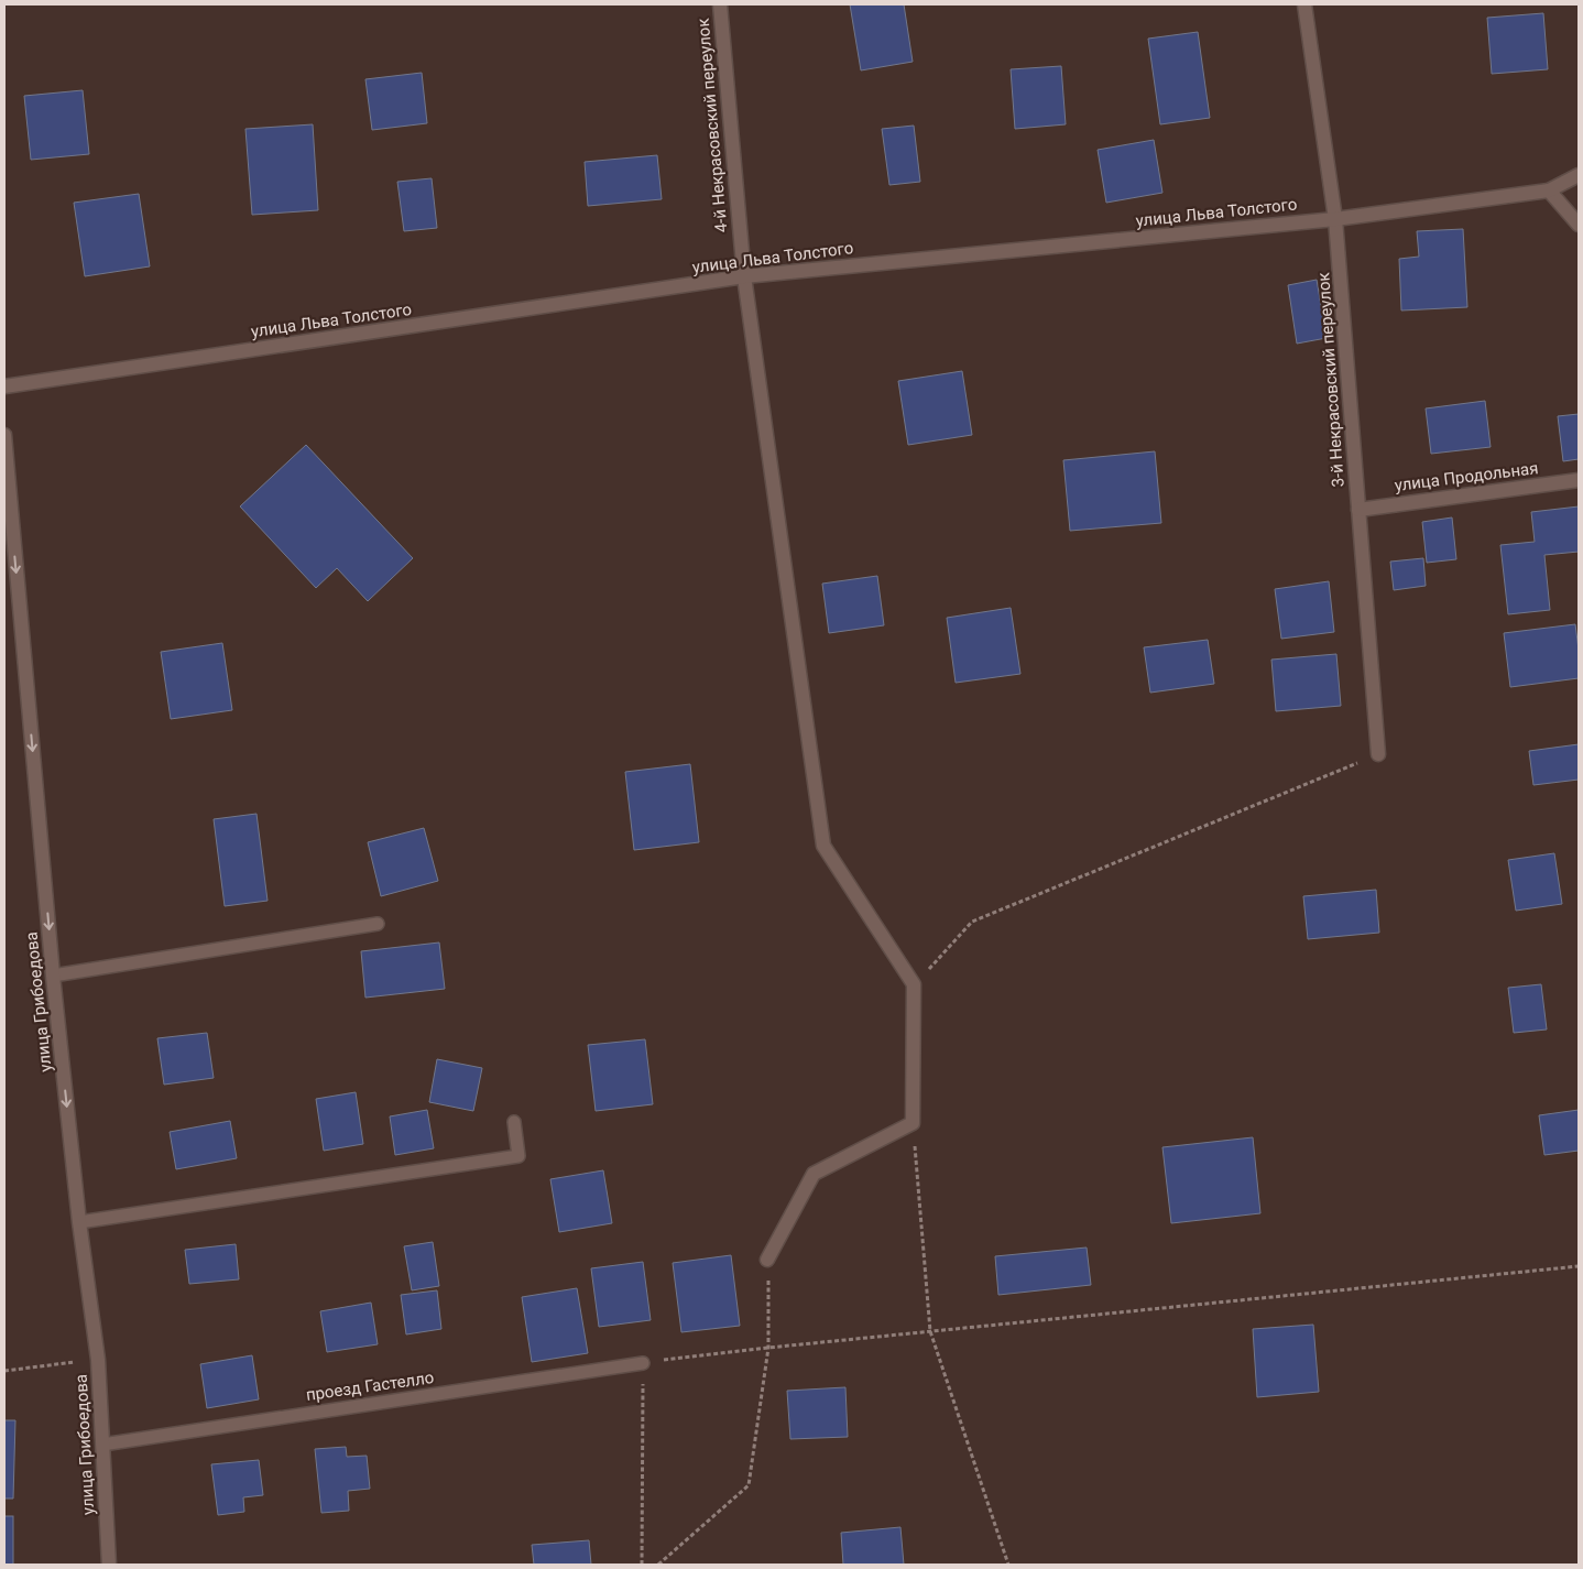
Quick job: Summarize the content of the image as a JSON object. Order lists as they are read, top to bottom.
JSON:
{
  "streets": {
    "street": [
      "4-й Некрасовский переулок",
      "улица Льва Толстого",
      "3-й Некрасовский переулок",
      "улица Продольная",
      "улица Грибоедова"
    ],
    "lane": ["проезд Гастелло"]
  },
  "crossings": [
    ["4-й Некрасовский переулок", "улица Льва Толстого"],
    ["улица Льва Толстого", "3-й Некрасовский переулок"],
    ["3-й Некрасовский переулок", "улица Продольная"],
    ["улица Грибоедова", "проезд Гастелло"]
  ],
  "one_way": ["улица Грибоедова"]
}
